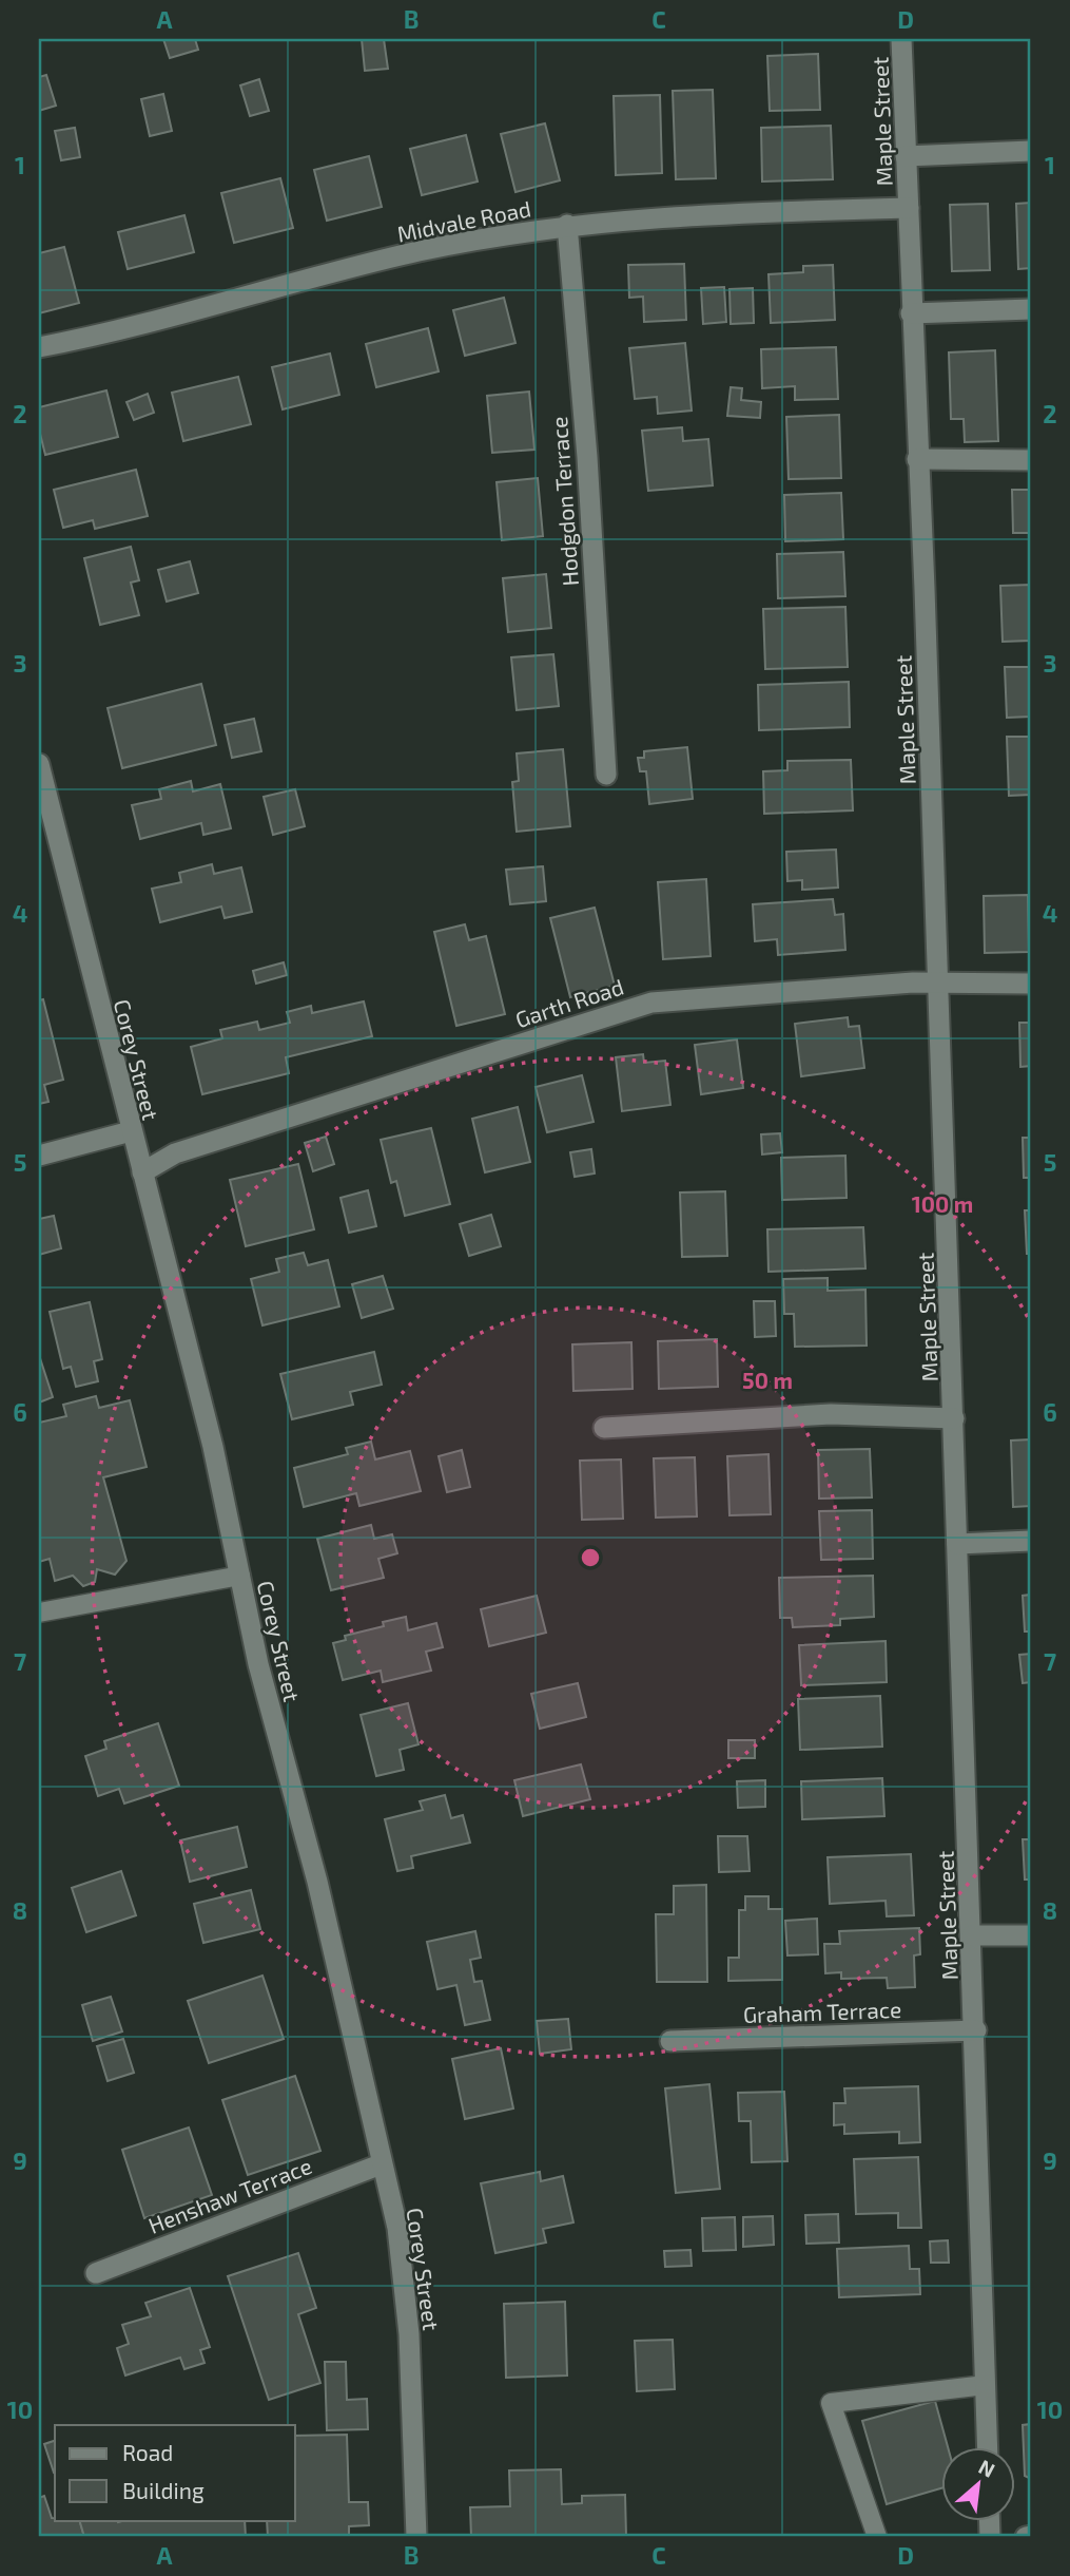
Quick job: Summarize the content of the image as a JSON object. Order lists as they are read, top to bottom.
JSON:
{
  "streets": {
    "street": [
      "Maple Street",
      "Midvale Road",
      "Hodgdon Terrace",
      "Garth Road",
      "Corey Street",
      "Graham Terrace",
      "Henshaw Terrace"
    ]
  },
  "crossings": [
    ["Maple Street", "Midvale Road"],
    ["Maple Street", "Garth Road"],
    ["Maple Street", "Graham Terrace"],
    ["Midvale Road", "Hodgdon Terrace"],
    ["Garth Road", "Corey Street"],
    ["Corey Street", "Henshaw Terrace"]
  ],
  "legend": ["Road", "Building"],
  "north": "top right",
  "grid": {
    "columns": [
      "A",
      "B",
      "C",
      "D"
    ],
    "rows": [
      "1",
      "2",
      "3",
      "4",
      "5",
      "6",
      "7",
      "8",
      "9",
      "10"
    ]
  },
  "rings": ["100 m", "50 m"]
}
